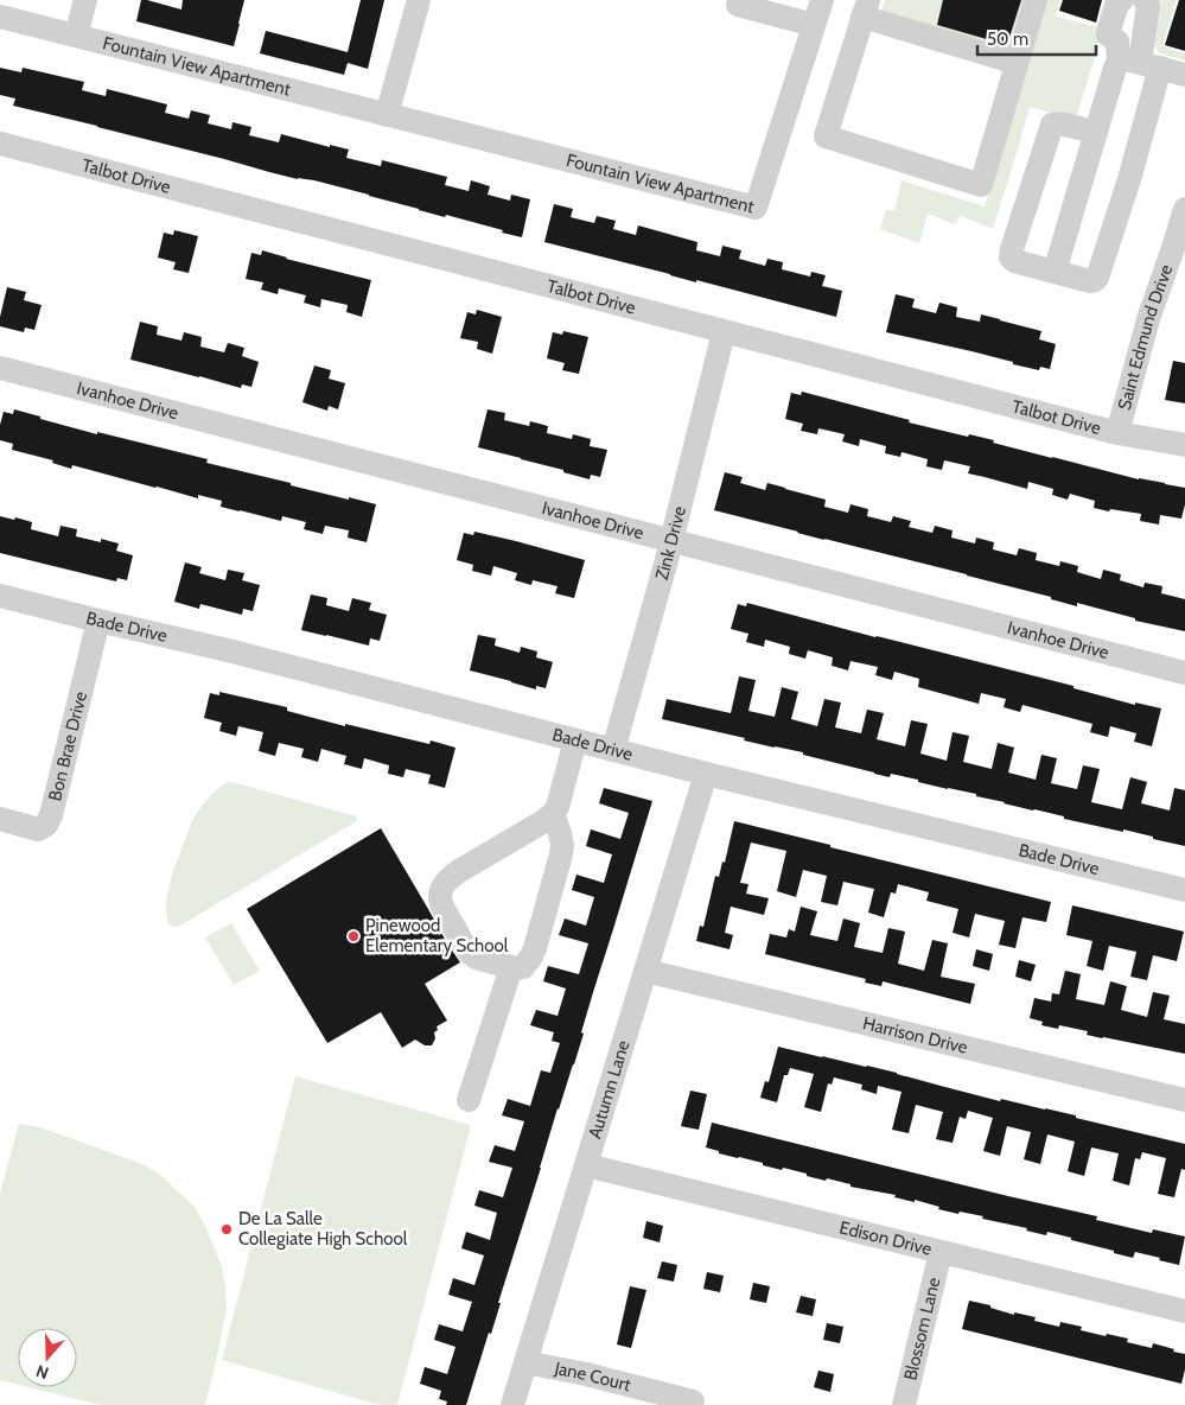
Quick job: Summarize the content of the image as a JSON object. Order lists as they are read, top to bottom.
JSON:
{
  "streets": {
    "street": [
      "Fountain View Apartment",
      "Talbot Drive",
      "Saint Edmund Drive",
      "Ivanhoe Drive",
      "Zink Drive",
      "Bade Drive",
      "Bon Brae Drive",
      "Harrison Drive",
      "Autumn Lane",
      "Edison Drive",
      "Blossom Lane",
      "Jane Court"
    ]
  },
  "crossings": [
    ["Talbot Drive", "Saint Edmund Drive"],
    ["Talbot Drive", "Zink Drive"],
    ["Ivanhoe Drive", "Zink Drive"],
    ["Zink Drive", "Bade Drive"],
    ["Bade Drive", "Bon Brae Drive"],
    ["Bade Drive", "Autumn Lane"],
    ["Harrison Drive", "Autumn Lane"],
    ["Autumn Lane", "Edison Drive"],
    ["Autumn Lane", "Jane Court"],
    ["Edison Drive", "Blossom Lane"]
  ],
  "places": ["Pinewood Elementary School", "De La Salle Collegiate High School"],
  "scale_bar": "50 m",
  "north": "bottom"
}
